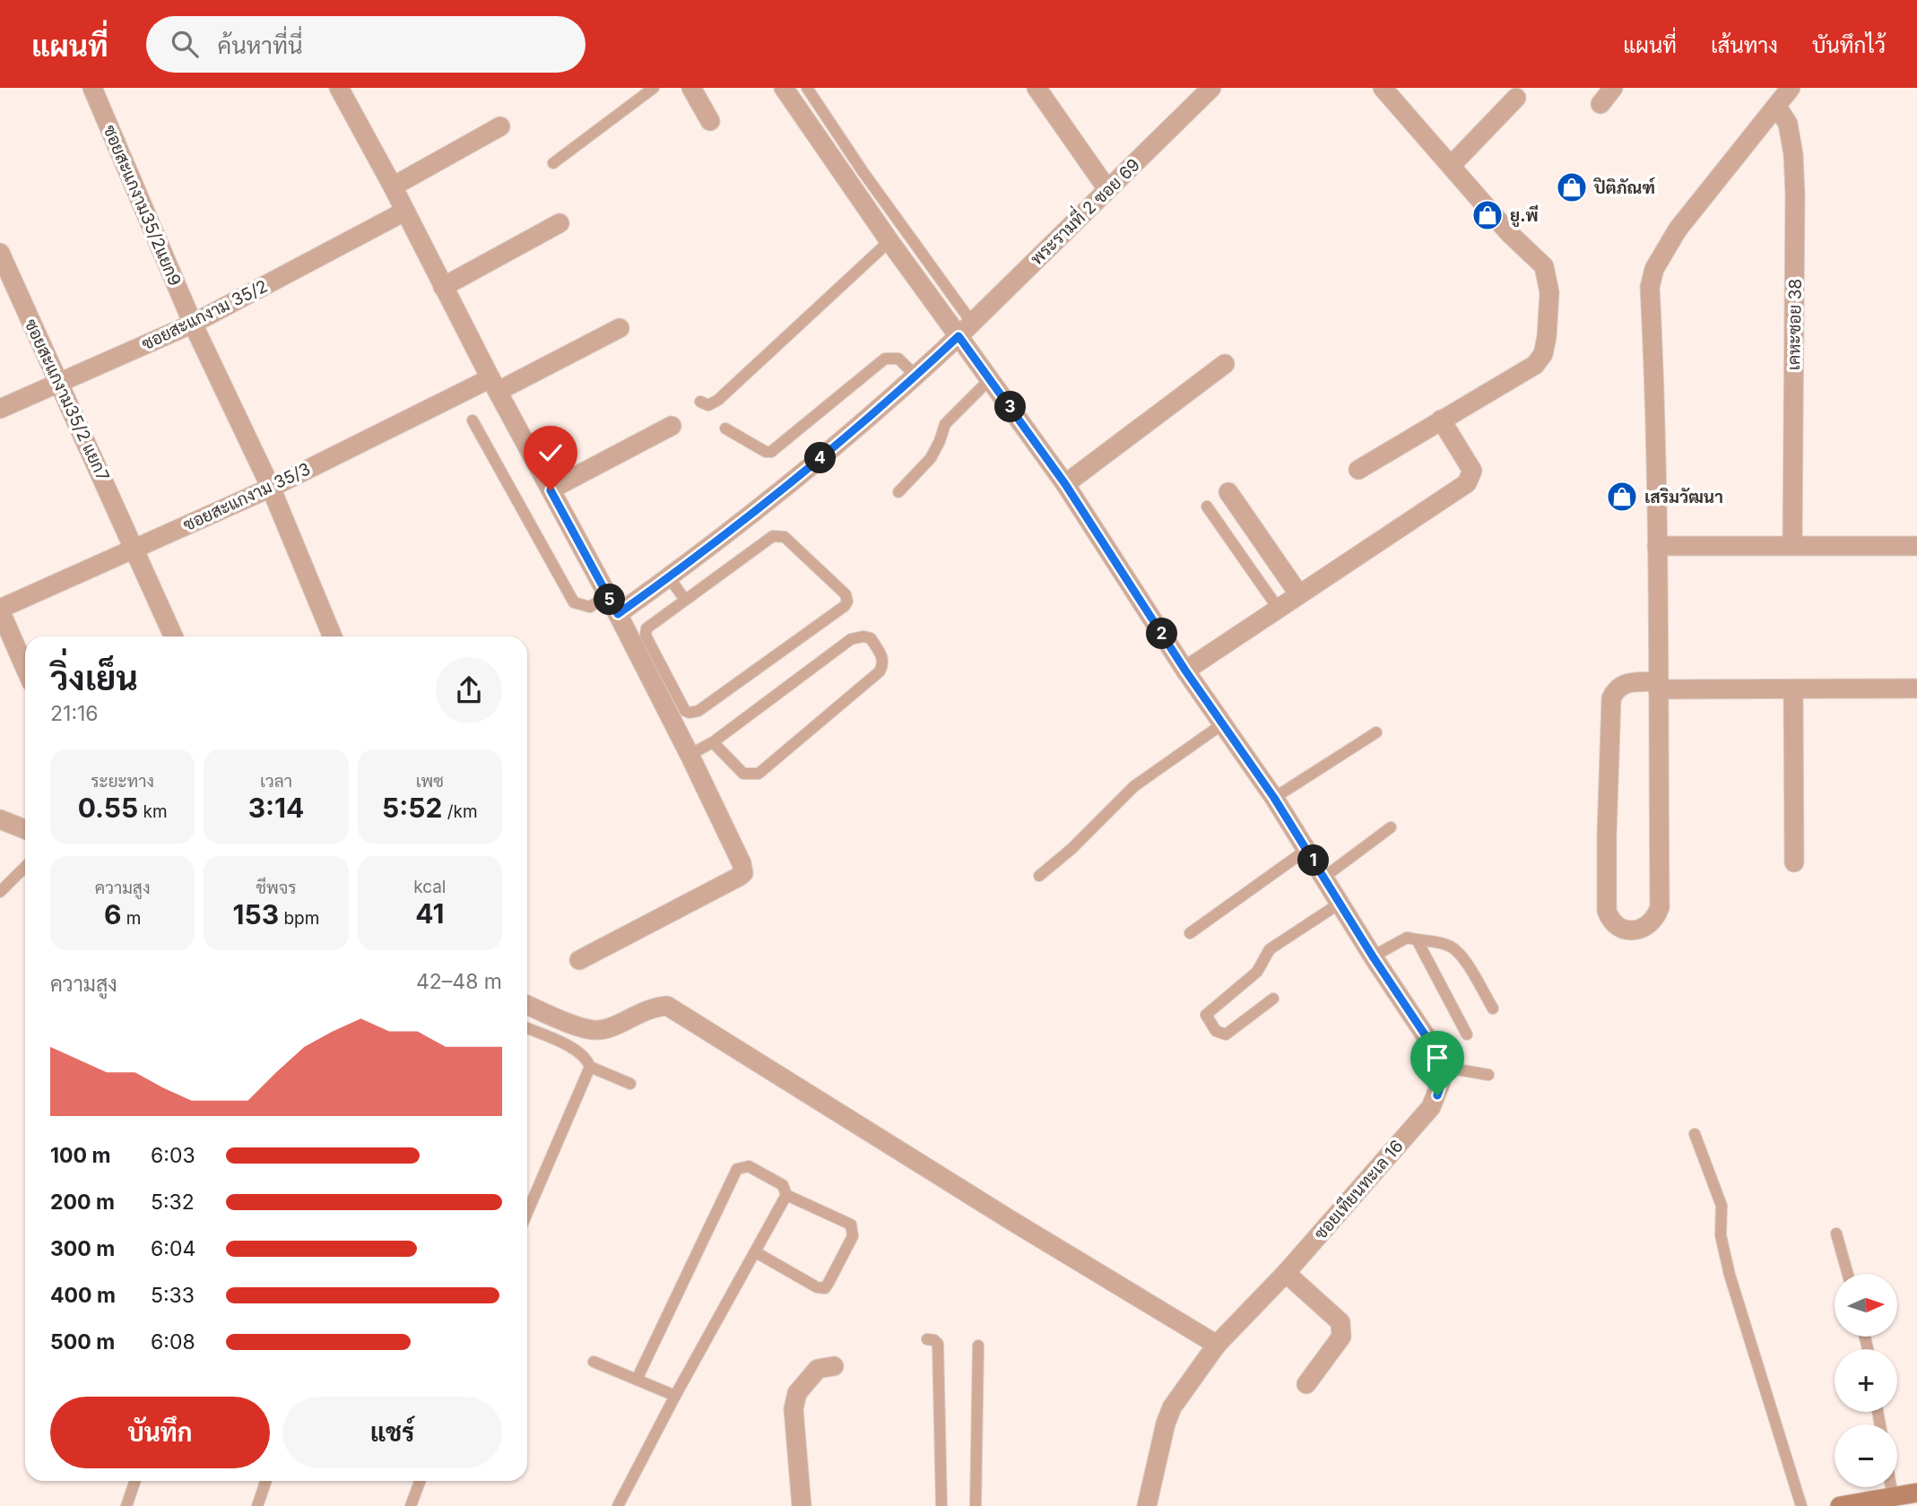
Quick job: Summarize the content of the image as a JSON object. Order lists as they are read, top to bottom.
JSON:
{
  "streets": {
    "street": [
      "ซอยสะแกงาม35/2แยก9",
      "พระรามที่ 2 ซอย 69",
      "ซอยสะแกงาม 35/2",
      "เคหะซอย 38",
      "ซอยสะแกงาม35/2 แยก7",
      "ซอยสะแกงาม 35/3",
      "ซอยเทียนทะเล 16"
    ]
  },
  "crossings": [
    ["ซอยสะแกงาม35/2แยก9", "ซอยสะแกงาม 35/2"],
    ["ซอยสะแกงาม35/2แยก9", "ซอยสะแกงาม 35/3"],
    ["ซอยสะแกงาม 35/2", "ซอยสะแกงาม35/2 แยก7"],
    ["ซอยสะแกงาม35/2 แยก7", "ซอยสะแกงาม 35/3"]
  ],
  "places": {
    "shop": ["ปิติภัณฑ์", "ยู.พี", "เสริมวัฒนา"]
  },
  "north": "right",
  "page": {
    "header": "แผนที่",
    "search": "ค้นหาที่นี่",
    "nav": ["แผนที่", "เส้นทาง", "บันทึกไว้"],
    "pins": [
      "3",
      "4",
      "5",
      "2",
      "1"
    ],
    "heading": ["วิ่งเย็น", "21:16"],
    "stats": [
      ["ระยะทาง", "0.55 km"],
      ["เวลา", "3:14"],
      ["เพซ", "5:52 /km"],
      ["ความสูง", "6 m"],
      ["ชีพจร", "153 bpm"],
      ["kcal", "41"]
    ],
    "chart": ["ความสูง", "42–48 m"],
    "list": [
      {
        "name": "100 m",
        "note": "6:03"
      },
      {
        "name": "200 m",
        "note": "5:32"
      },
      {
        "name": "300 m",
        "note": "6:04"
      },
      {
        "name": "400 m",
        "note": "5:33"
      },
      {
        "name": "500 m",
        "note": "6:08"
      }
    ],
    "map_buttons": ["+", "−"],
    "buttons": ["บันทึก", "แชร์"]
  }
}
